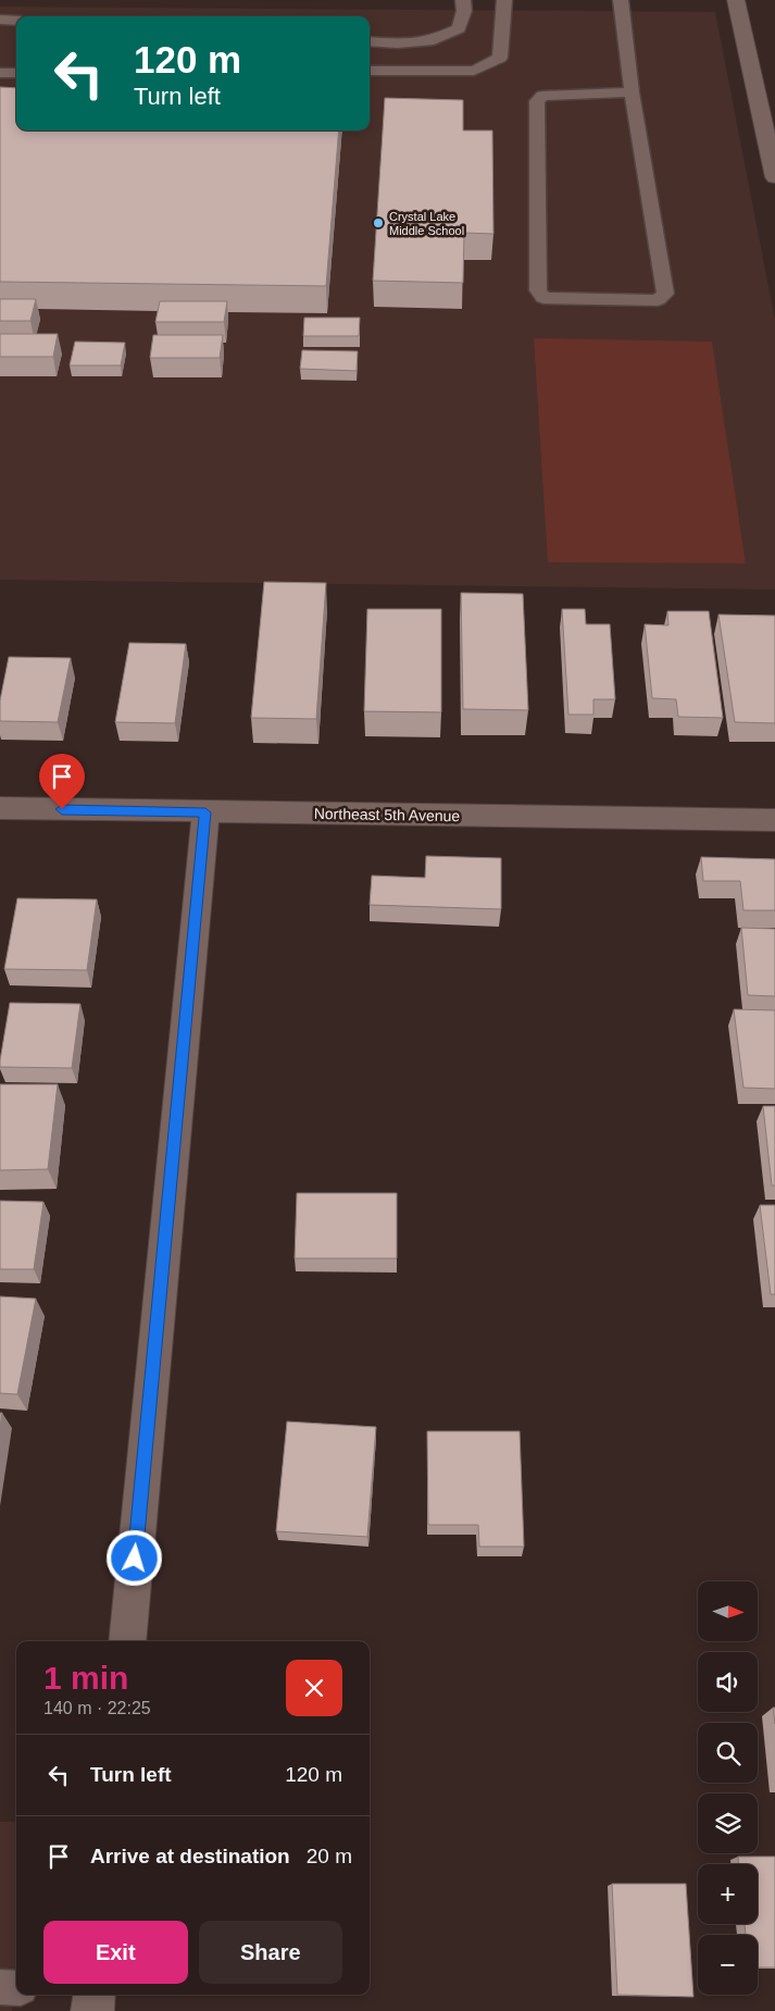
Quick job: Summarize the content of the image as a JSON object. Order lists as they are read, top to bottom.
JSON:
{
  "streets": {
    "street": ["Northeast 5th Avenue"]
  },
  "places": ["Crystal Lake Middle School"],
  "north": "right",
  "page": {
    "turn": ["120 m", "Turn left"],
    "map_buttons": ["+", "−"],
    "heading": ["1 min", "140 m · 22:25"],
    "list": [
      {
        "name": "Turn left",
        "value": "120 m"
      },
      {
        "name": "Arrive at destination",
        "value": "20 m"
      }
    ],
    "buttons": ["Exit", "Share"]
  }
}
